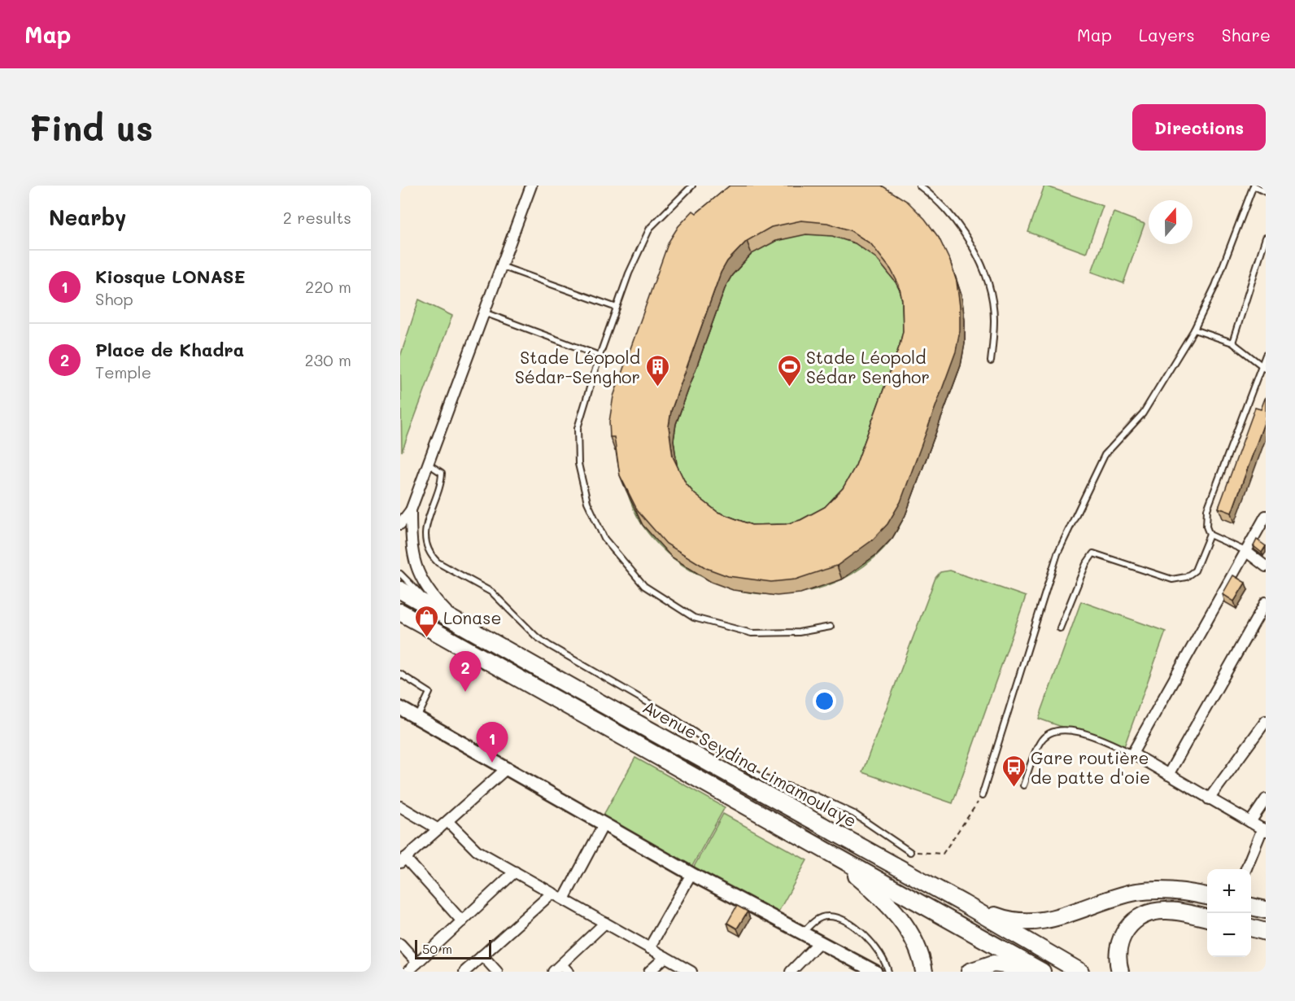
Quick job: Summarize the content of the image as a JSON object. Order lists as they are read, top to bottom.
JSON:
{
  "streets": {
    "highway": ["Avenue Seydina Limamoulaye"]
  },
  "places": {
    "building": ["Stade Léopold Sédar-Senghor"],
    "sports": ["Stade Léopold Sédar Senghor"],
    "shop": ["Lonase"],
    "bus stop": ["Gare routière de patte d'oie"]
  },
  "scale_bar": "50 m",
  "north": "top",
  "page": {
    "header": "Map",
    "nav": ["Map", "Layers", "Share"],
    "buttons": "Directions",
    "title": "Find us",
    "heading": ["Nearby", "2 results"],
    "list": [
      {
        "mark": "1",
        "name": "Kiosque LONASE",
        "note": "Shop",
        "value": "220 m"
      },
      {
        "mark": "2",
        "name": "Place de Khadra",
        "note": "Temple",
        "value": "230 m"
      }
    ],
    "pins": ["2", "1"],
    "map_buttons": ["+", "−"],
    "scale": "50 m"
  }
}
